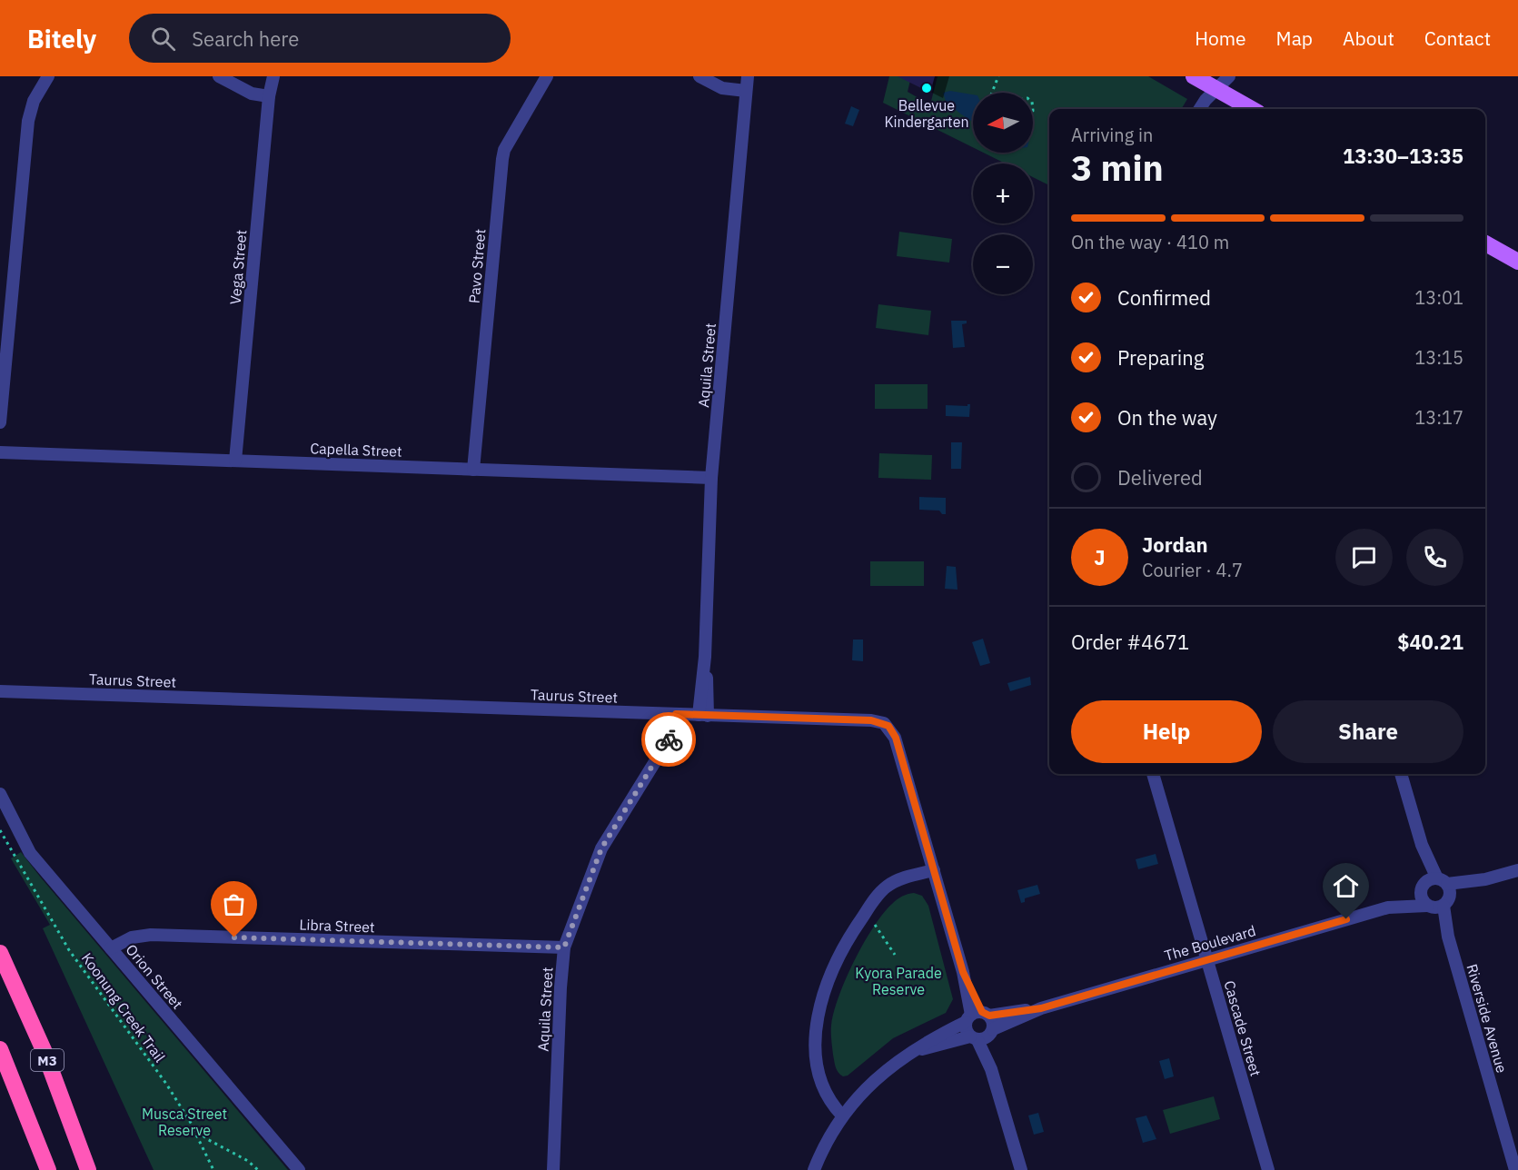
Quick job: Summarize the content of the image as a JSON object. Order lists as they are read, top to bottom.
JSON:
{
  "streets": {
    "highway": ["M3"],
    "street": [
      "Pavo Street",
      "Vega Street",
      "Aquila Street",
      "Capella Street",
      "Taurus Street",
      "Libra Street",
      "The Boulevard",
      "Orion Street",
      "Riverside Avenue",
      "Cascade Street"
    ],
    "path": ["Koonung Creek Trail"]
  },
  "crossings": [
    ["Pavo Street", "Capella Street"],
    ["Vega Street", "Capella Street"],
    ["Aquila Street", "Capella Street"],
    ["Aquila Street", "Taurus Street"],
    ["Aquila Street", "Libra Street"],
    ["Taurus Street", "The Boulevard"],
    ["Libra Street", "Orion Street"],
    ["The Boulevard", "Riverside Avenue"],
    ["The Boulevard", "Cascade Street"]
  ],
  "parks": ["Kyora Parade Reserve", "Musca Street Reserve"],
  "places": ["Bellevue Kindergarten"],
  "north": "left",
  "page": {
    "header": "Bitely",
    "search": "Search here",
    "nav": [
      "Home",
      "Map",
      "About",
      "Contact"
    ],
    "map_buttons": ["+", "−"],
    "heading": ["3 min", "Arriving in", "13:30–13:35"],
    "panel": [
      "Jordan",
      "Courier · 4.7",
      "Order #4671",
      "$40.21"
    ],
    "bar": "On the way · 410 m",
    "list": [
      ["Confirmed", "13:01"],
      ["Preparing", "13:15"],
      ["On the way", "13:17"],
      "Delivered"
    ],
    "round": "J",
    "buttons": ["Help", "Share"]
  }
}
